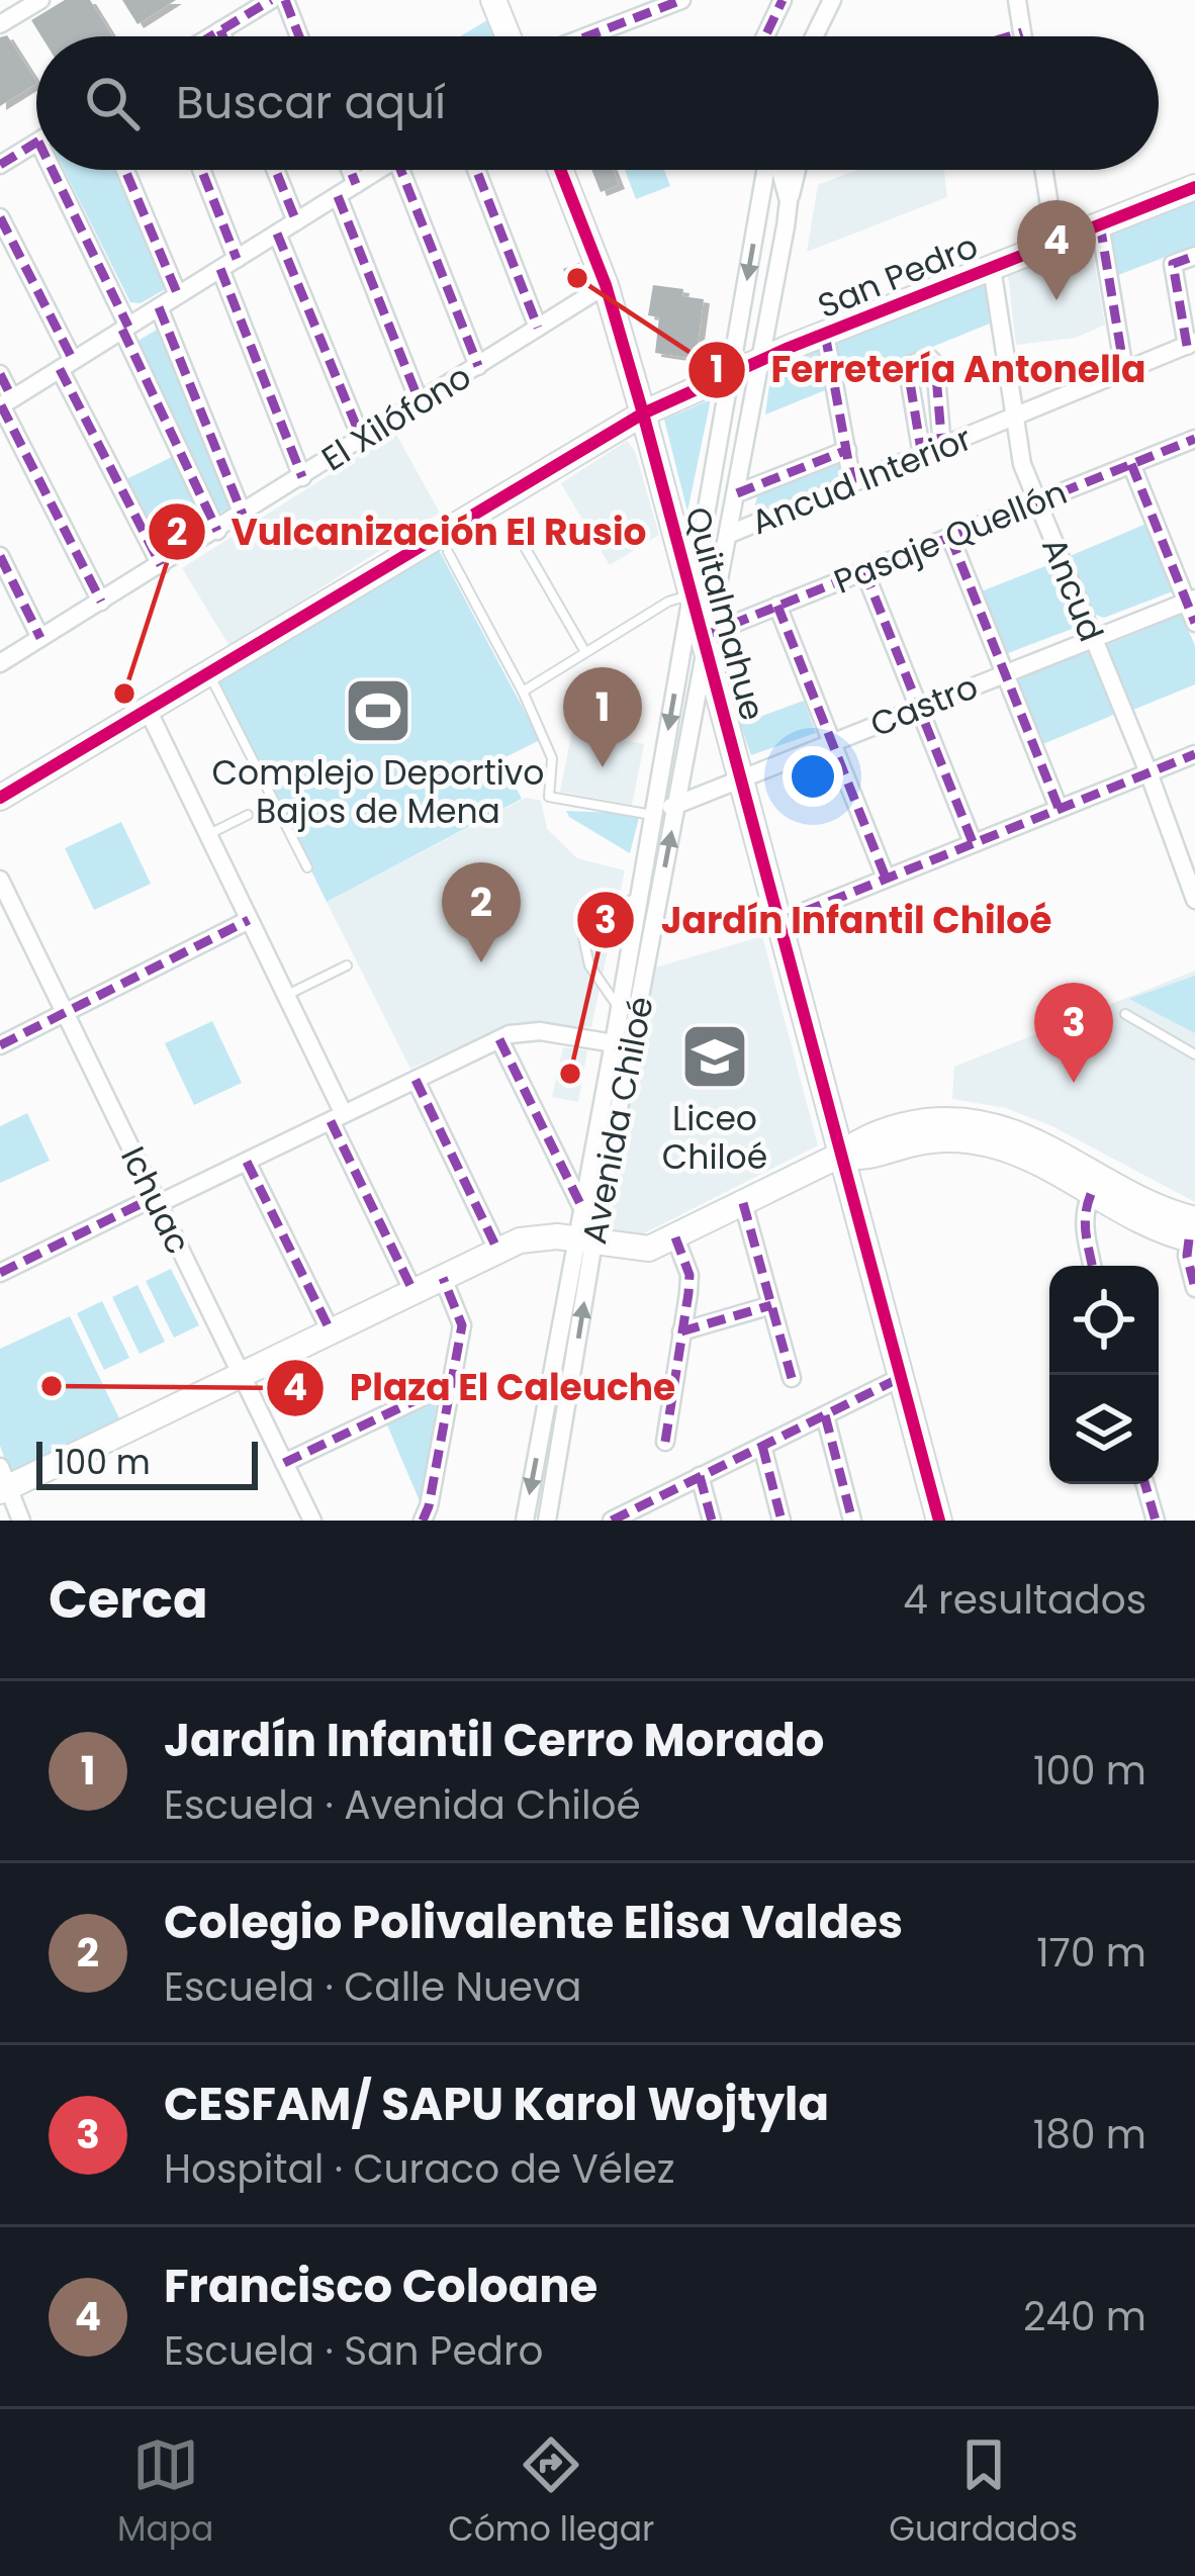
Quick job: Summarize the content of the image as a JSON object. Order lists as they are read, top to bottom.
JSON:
{
  "streets": {
    "street": [
      "San Pedro",
      "El Xilófono",
      "Ancud Interior",
      "Pasaje Quellón",
      "Ancud",
      "Quitalmahue",
      "Castro",
      "Avenida Chiloé",
      "Ichuac"
    ]
  },
  "crossings": [
    ["San Pedro", "Ancud"],
    ["San Pedro", "Quitalmahue"],
    ["San Pedro", "Avenida Chiloé"],
    ["El Xilófono", "Quitalmahue"],
    ["Ancud Interior", "Ancud"],
    ["Ancud Interior", "Avenida Chiloé"],
    ["Pasaje Quellón", "Ancud"],
    ["Pasaje Quellón", "Quitalmahue"],
    ["Pasaje Quellón", "Avenida Chiloé"],
    ["Ancud", "Castro"],
    ["Quitalmahue", "Castro"],
    ["Quitalmahue", "Avenida Chiloé"],
    ["Castro", "Avenida Chiloé"]
  ],
  "places": {
    "other": [
      "Ferretería Antonella",
      "Vulcanización El Rusio",
      "Jardín Infantil Chiloé",
      "Plaza El Caleuche"
    ],
    "sports": ["Complejo Deportivo Bajos de Mena"],
    "school or university": ["Liceo Chiloé"]
  },
  "scale_bar": "100 m",
  "page": {
    "search": "Buscar aquí",
    "pins": [
      "4",
      "1",
      "2",
      "3"
    ],
    "scale": "100 m",
    "heading": ["Cerca", "4 resultados"],
    "list": [
      {
        "mark": "1",
        "name": "Jardín Infantil Cerro Morado",
        "note": "Escuela · Avenida Chiloé",
        "value": "100 m"
      },
      {
        "mark": "2",
        "name": "Colegio Polivalente Elisa Valdes",
        "note": "Escuela · Calle Nueva",
        "value": "170 m"
      },
      {
        "mark": "3",
        "name": "CESFAM/ SAPU Karol Wojtyla",
        "note": "Hospital · Curaco de Vélez",
        "value": "180 m"
      },
      {
        "mark": "4",
        "name": "Francisco Coloane",
        "note": "Escuela · San Pedro",
        "value": "240 m"
      }
    ],
    "nav": ["Mapa", "Cómo llegar", "Guardados"]
  }
}
